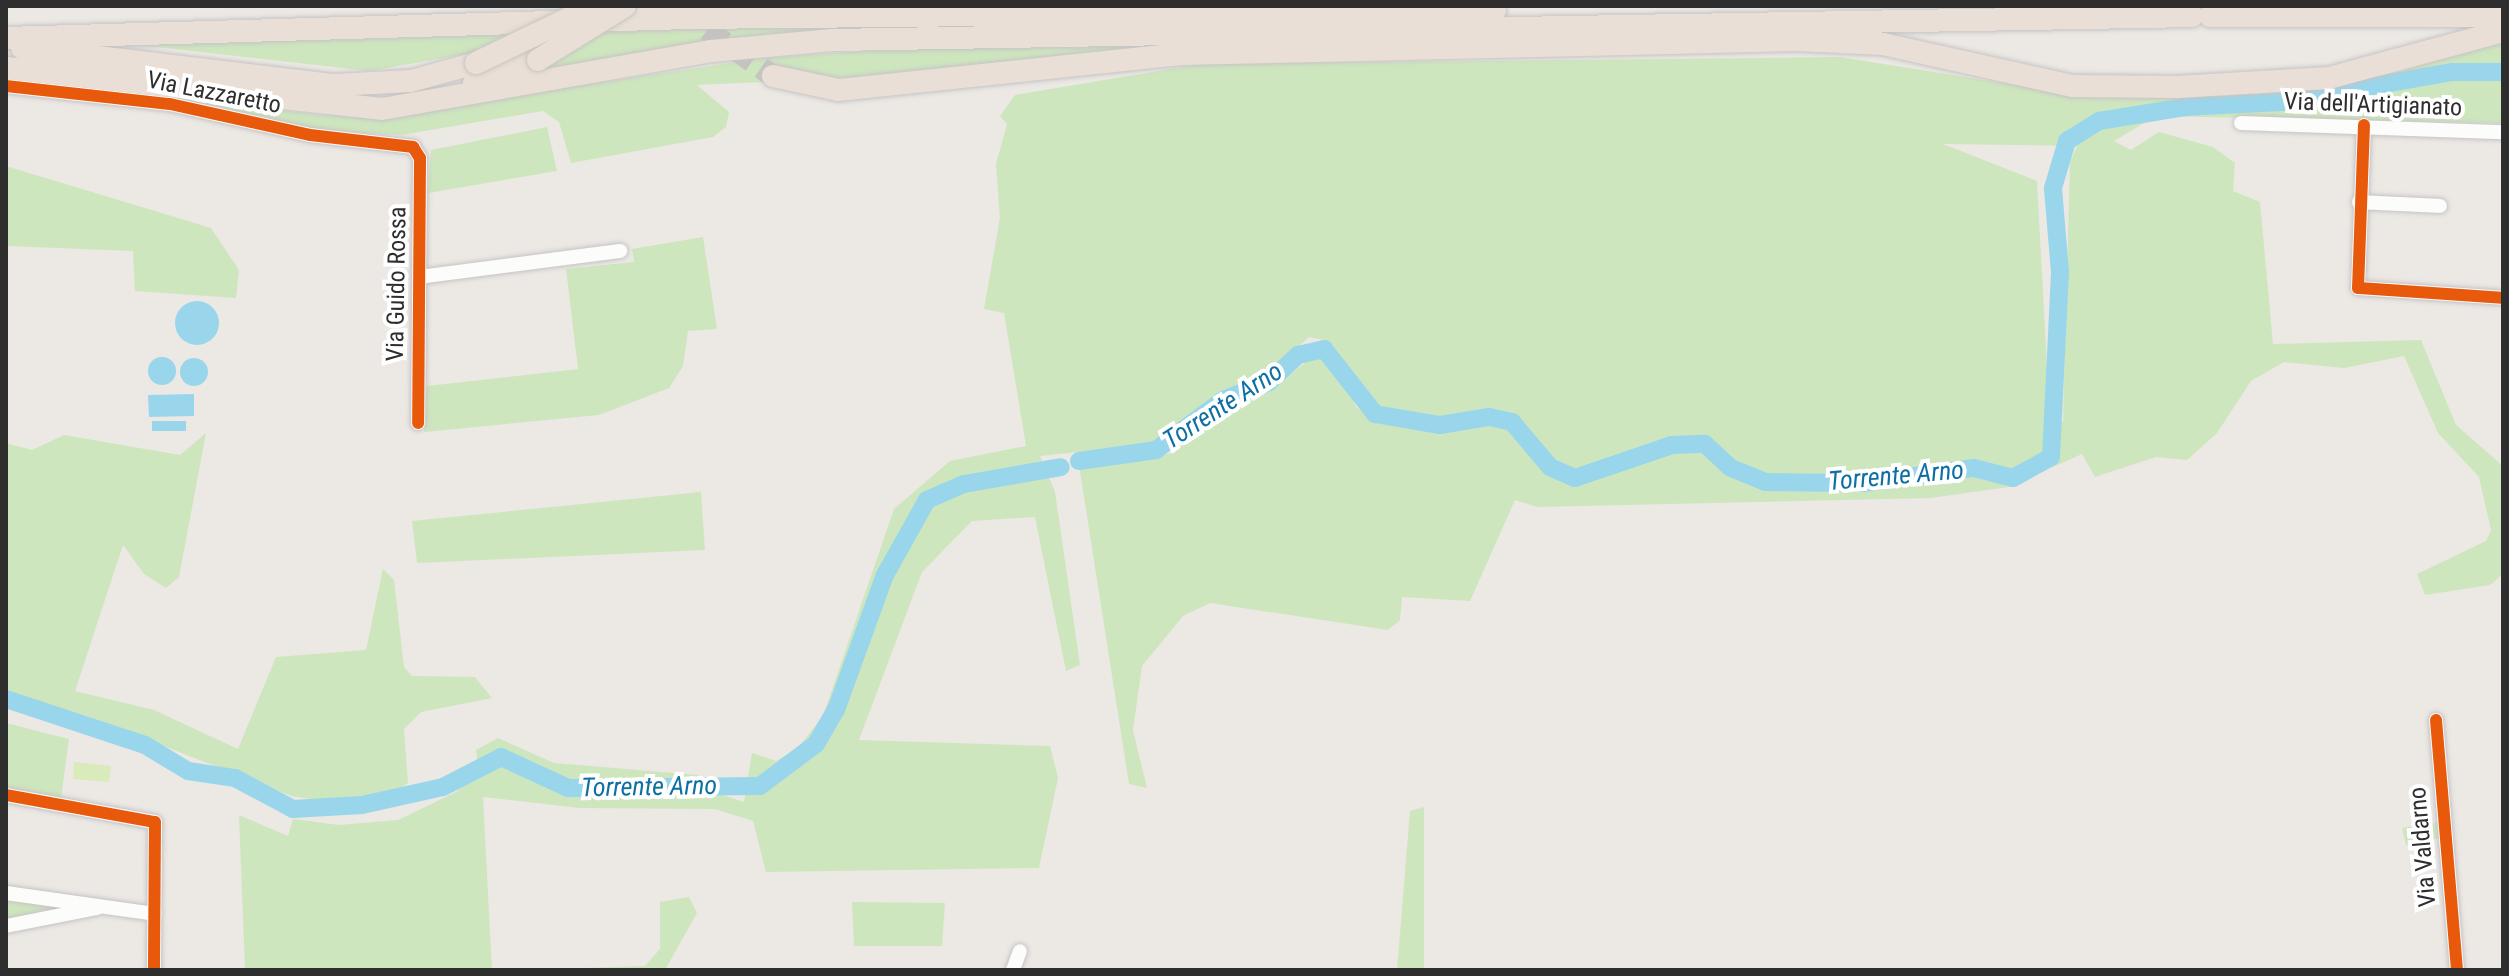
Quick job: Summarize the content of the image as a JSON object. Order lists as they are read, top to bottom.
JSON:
{
  "streets": {
    "street": [
      "Via Lazzaretto",
      "Via dell'Artigianato",
      "Via Guido Rossa",
      "Via Valdarno"
    ]
  },
  "crossings": [
    ["Via Lazzaretto", "Via Guido Rossa"]
  ],
  "water": ["Torrente Arno"]
}
